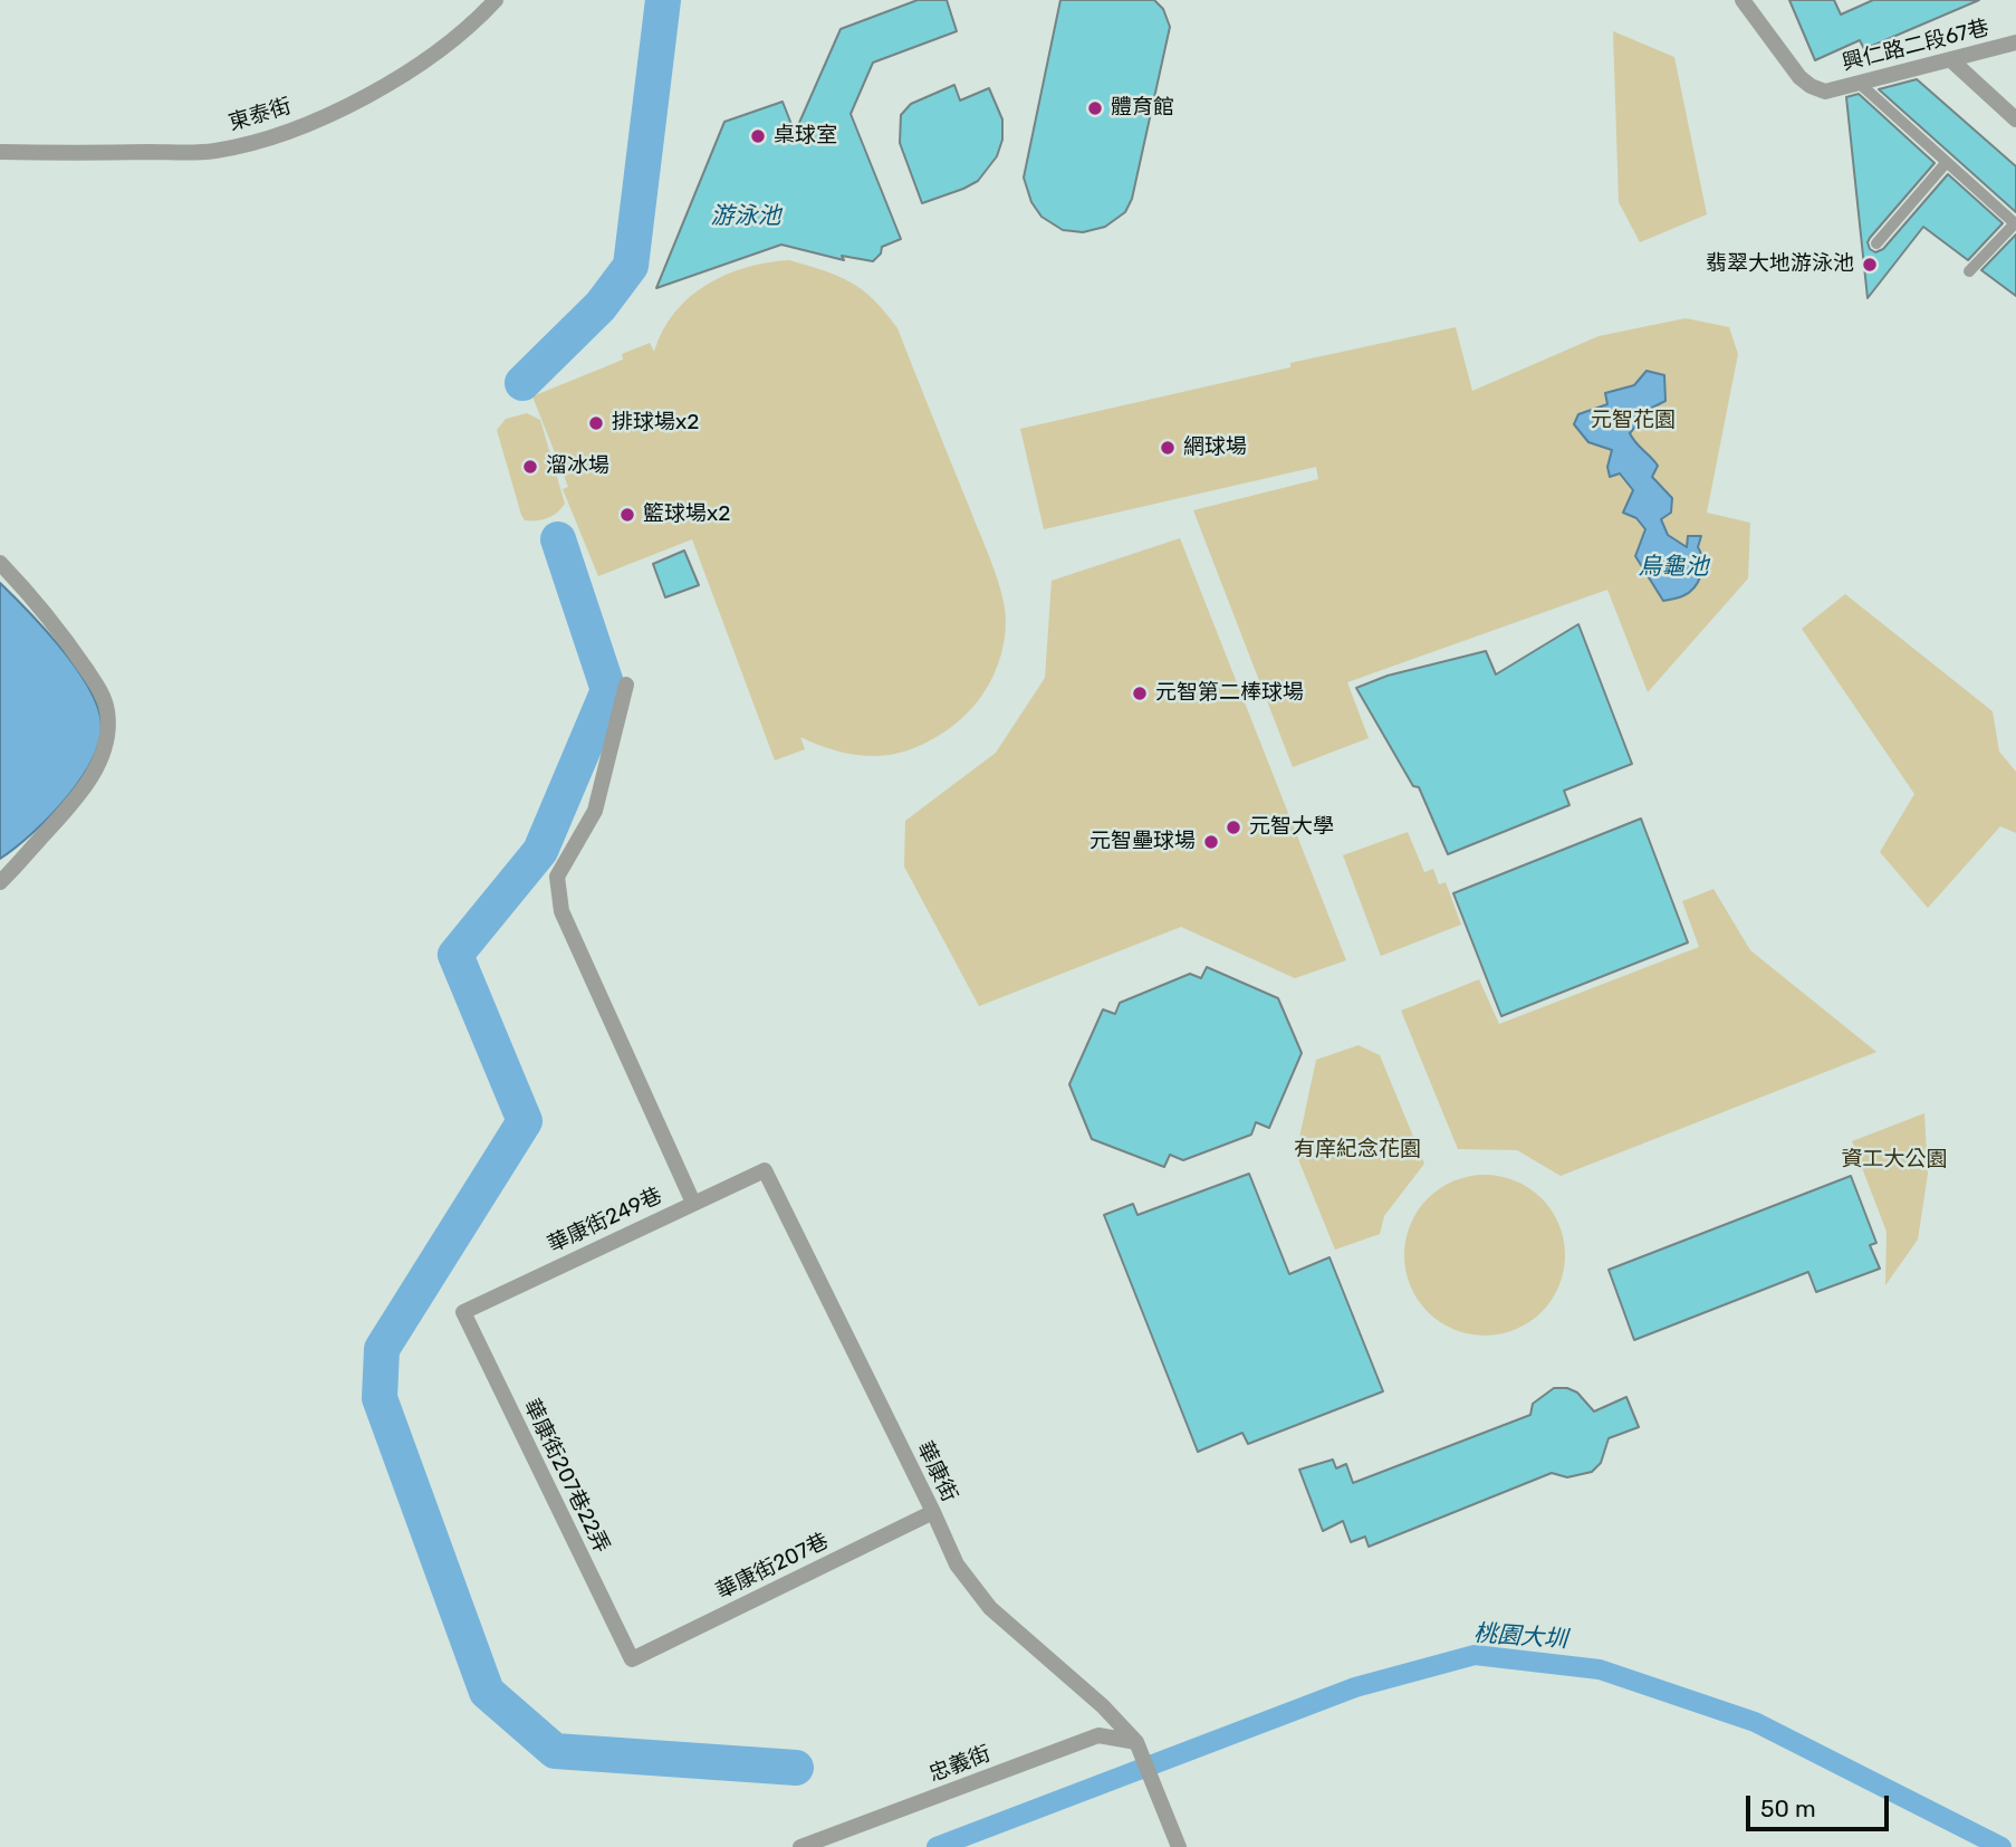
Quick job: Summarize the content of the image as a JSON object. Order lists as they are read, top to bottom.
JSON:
{
  "streets": {
    "street": [
      "興仁路二段67巷",
      "東泰街",
      "華康街249巷",
      "華康街",
      "華康街207巷22弄",
      "華康街207巷",
      "忠義街"
    ]
  },
  "crossings": [
    ["華康街249巷", "華康街"],
    ["華康街249巷", "華康街207巷22弄"],
    ["華康街", "華康街207巷"],
    ["華康街", "忠義街"],
    ["華康街207巷22弄", "華康街207巷"]
  ],
  "water": ["游泳池", "烏龜池", "桃園大圳"],
  "parks": ["元智花園", "有庠紀念花園", "資工大公園"],
  "places": [
    "體育館",
    "桌球室",
    "翡翠大地游泳池",
    "排球場x2",
    "網球場",
    "溜冰場",
    "籃球場x2",
    "元智第二棒球場",
    "元智大學",
    "元智壘球場"
  ],
  "scale_bar": "50 m"
}
